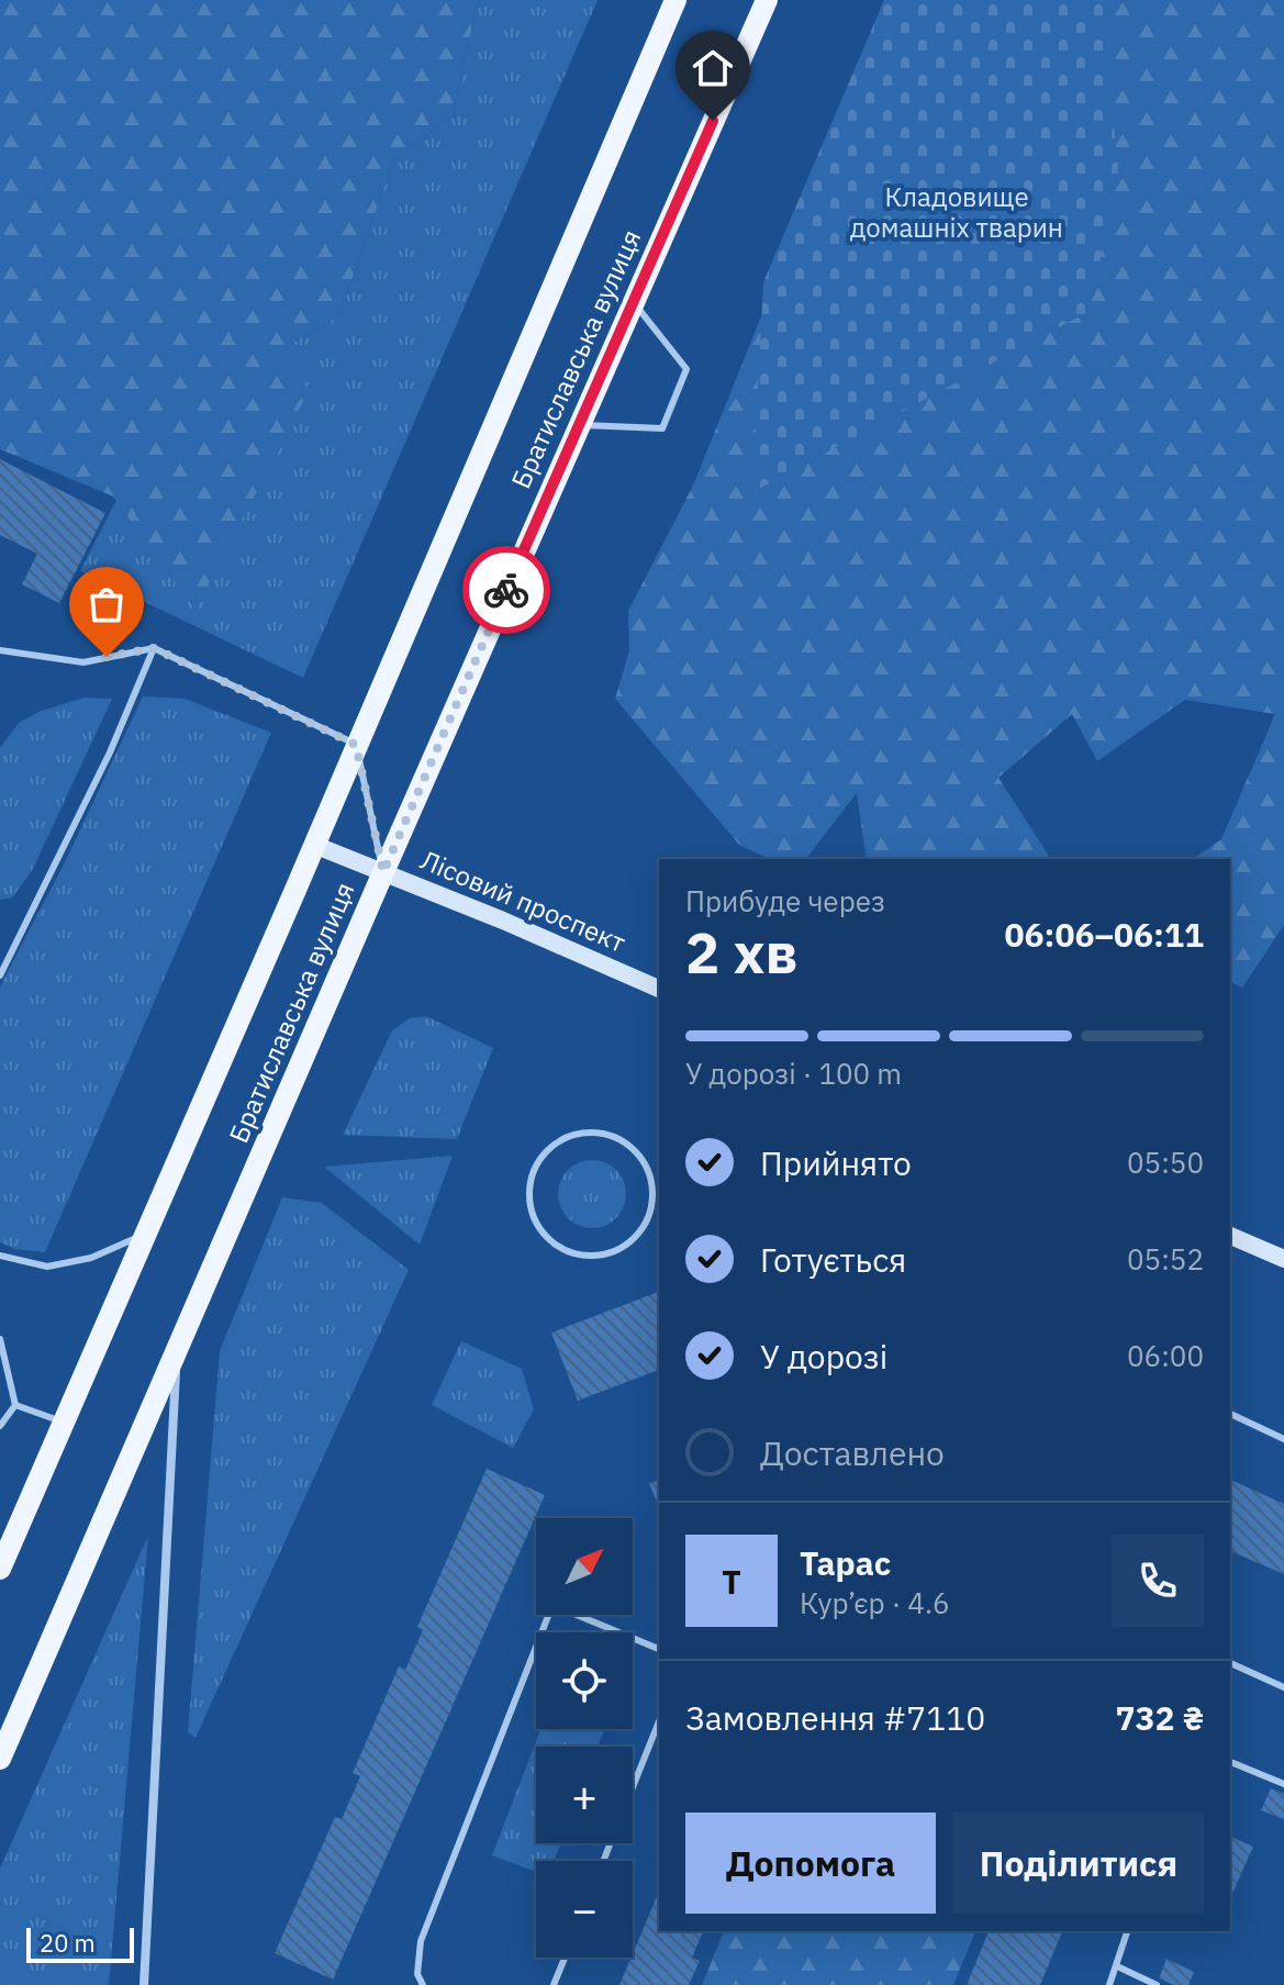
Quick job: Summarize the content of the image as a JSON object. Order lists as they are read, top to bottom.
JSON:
{
  "streets": {
    "main road": ["Братиславська вулиця"],
    "street": ["Лісовий проспект"]
  },
  "crossings": [
    ["Братиславська вулиця", "Лісовий проспект"]
  ],
  "parks": ["Кладовище домашніх тварин"],
  "scale_bar": "20 m",
  "north": "top right",
  "page": {
    "heading": ["2 хв", "Прибуде через", "06:06–06:11"],
    "panel": [
      "Тарас",
      "Кур’єр · 4.6",
      "Замовлення #7110",
      "732 ₴"
    ],
    "bar": "У дорозі · 100 m",
    "list": [
      ["Прийнято", "05:50"],
      ["Готується", "05:52"],
      ["У дорозі", "06:00"],
      "Доставлено"
    ],
    "map_buttons": ["+", "−"],
    "round": "Т",
    "buttons": ["Допомога", "Поділитися"],
    "scale": "20 m"
  }
}
